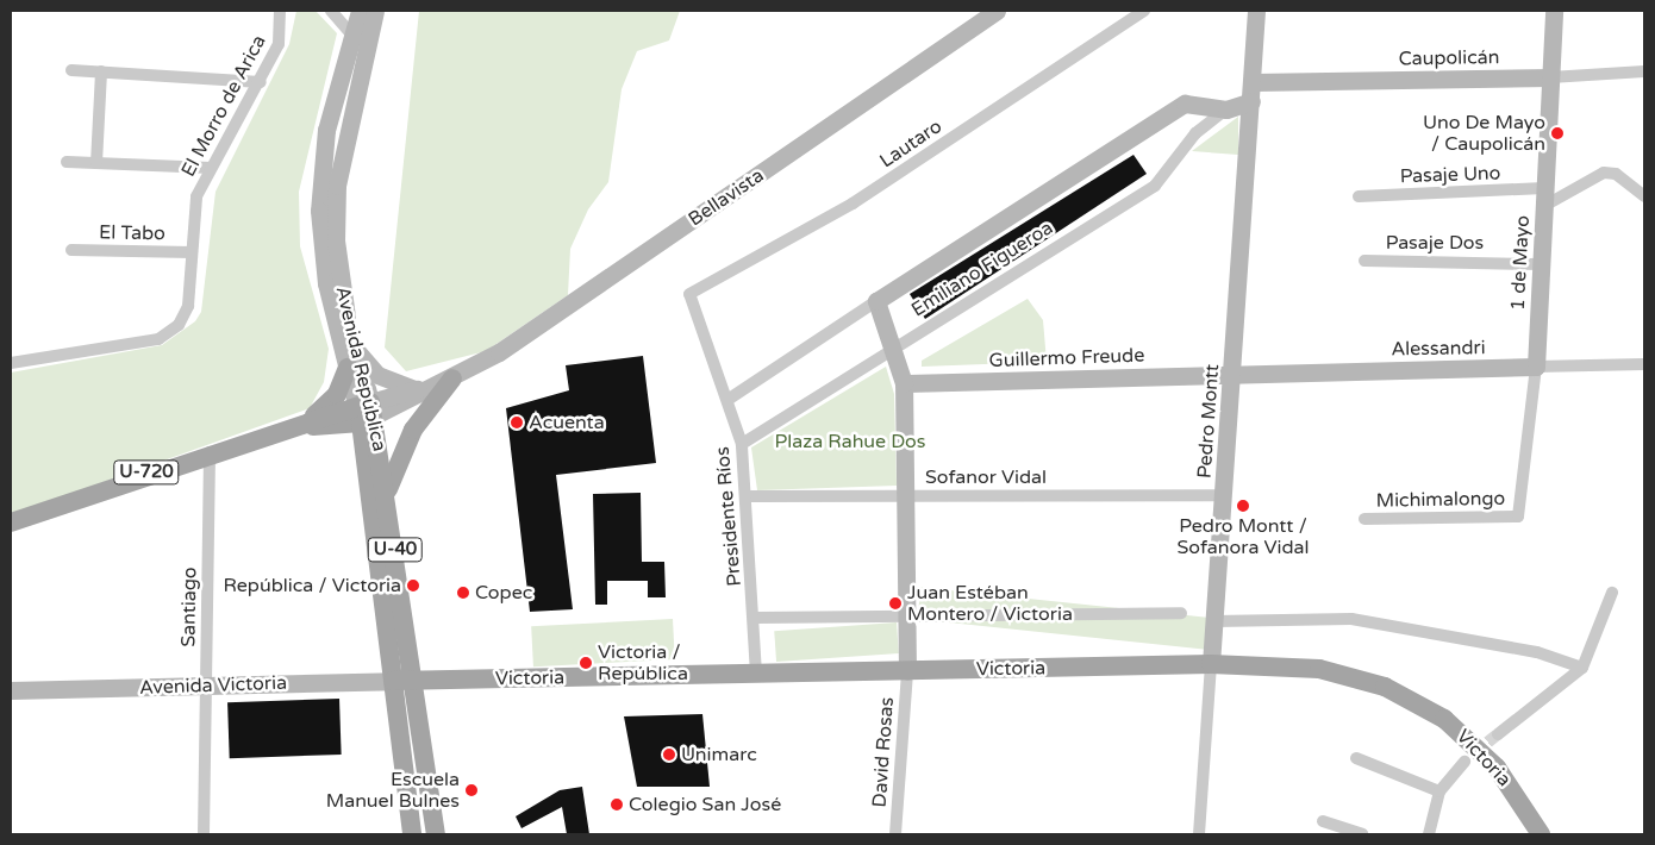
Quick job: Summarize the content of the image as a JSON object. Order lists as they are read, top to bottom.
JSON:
{
  "streets": {
    "main road": [
      "Bellavista",
      "Avenida República",
      "U-720",
      "U-40",
      "Victoria",
      "Avenida Victoria"
    ],
    "street": [
      "Caupolicán",
      "El Morro de Arica",
      "Lautaro",
      "Pasaje Uno",
      "El Tabo",
      "Pasaje Dos",
      "1 de Mayo",
      "Emiliano Figueroa",
      "Alessandri",
      "Guillermo Freude",
      "Pedro Montt",
      "Sofanor Vidal",
      "Michimalongo",
      "Presidente Ríos",
      "Santiago",
      "David Rosas"
    ]
  },
  "crossings": [
    ["Caupolicán", "1 de Mayo"],
    ["Caupolicán", "Pedro Montt"],
    ["El Morro de Arica", "El Tabo"],
    ["Lautaro", "Presidente Ríos"],
    ["Pasaje Uno", "1 de Mayo"],
    ["Bellavista", "Avenida República"],
    ["Bellavista", "Santiago"],
    ["Pasaje Dos", "1 de Mayo"],
    ["1 de Mayo", "Alessandri"],
    ["1 de Mayo", "Michimalongo"],
    ["Emiliano Figueroa", "Pedro Montt"],
    ["Emiliano Figueroa", "Presidente Ríos"],
    ["Alessandri", "Guillermo Freude"],
    ["Alessandri", "Pedro Montt"],
    ["Guillermo Freude", "Pedro Montt"],
    ["Avenida República", "Victoria"],
    ["Avenida República", "Avenida Victoria"],
    ["Pedro Montt", "Sofanor Vidal"],
    ["Pedro Montt", "Victoria"],
    ["Sofanor Vidal", "Presidente Ríos"],
    ["Presidente Ríos", "Victoria"],
    ["Santiago", "Avenida Victoria"],
    ["Victoria", "Avenida Victoria"],
    ["Victoria", "David Rosas"]
  ],
  "parks": ["Plaza Rahue Dos"],
  "places": [
    "Uno De Mayo / Caupolicán",
    "Acuenta",
    "Pedro Montt / Sofanora Vidal",
    "República / Victoria",
    "Copec",
    "Juan Estéban Montero / Victoria",
    "Victoria / República",
    "Unimarc",
    "Escuela Manuel Bulnes",
    "Colegio San José"
  ]
}
